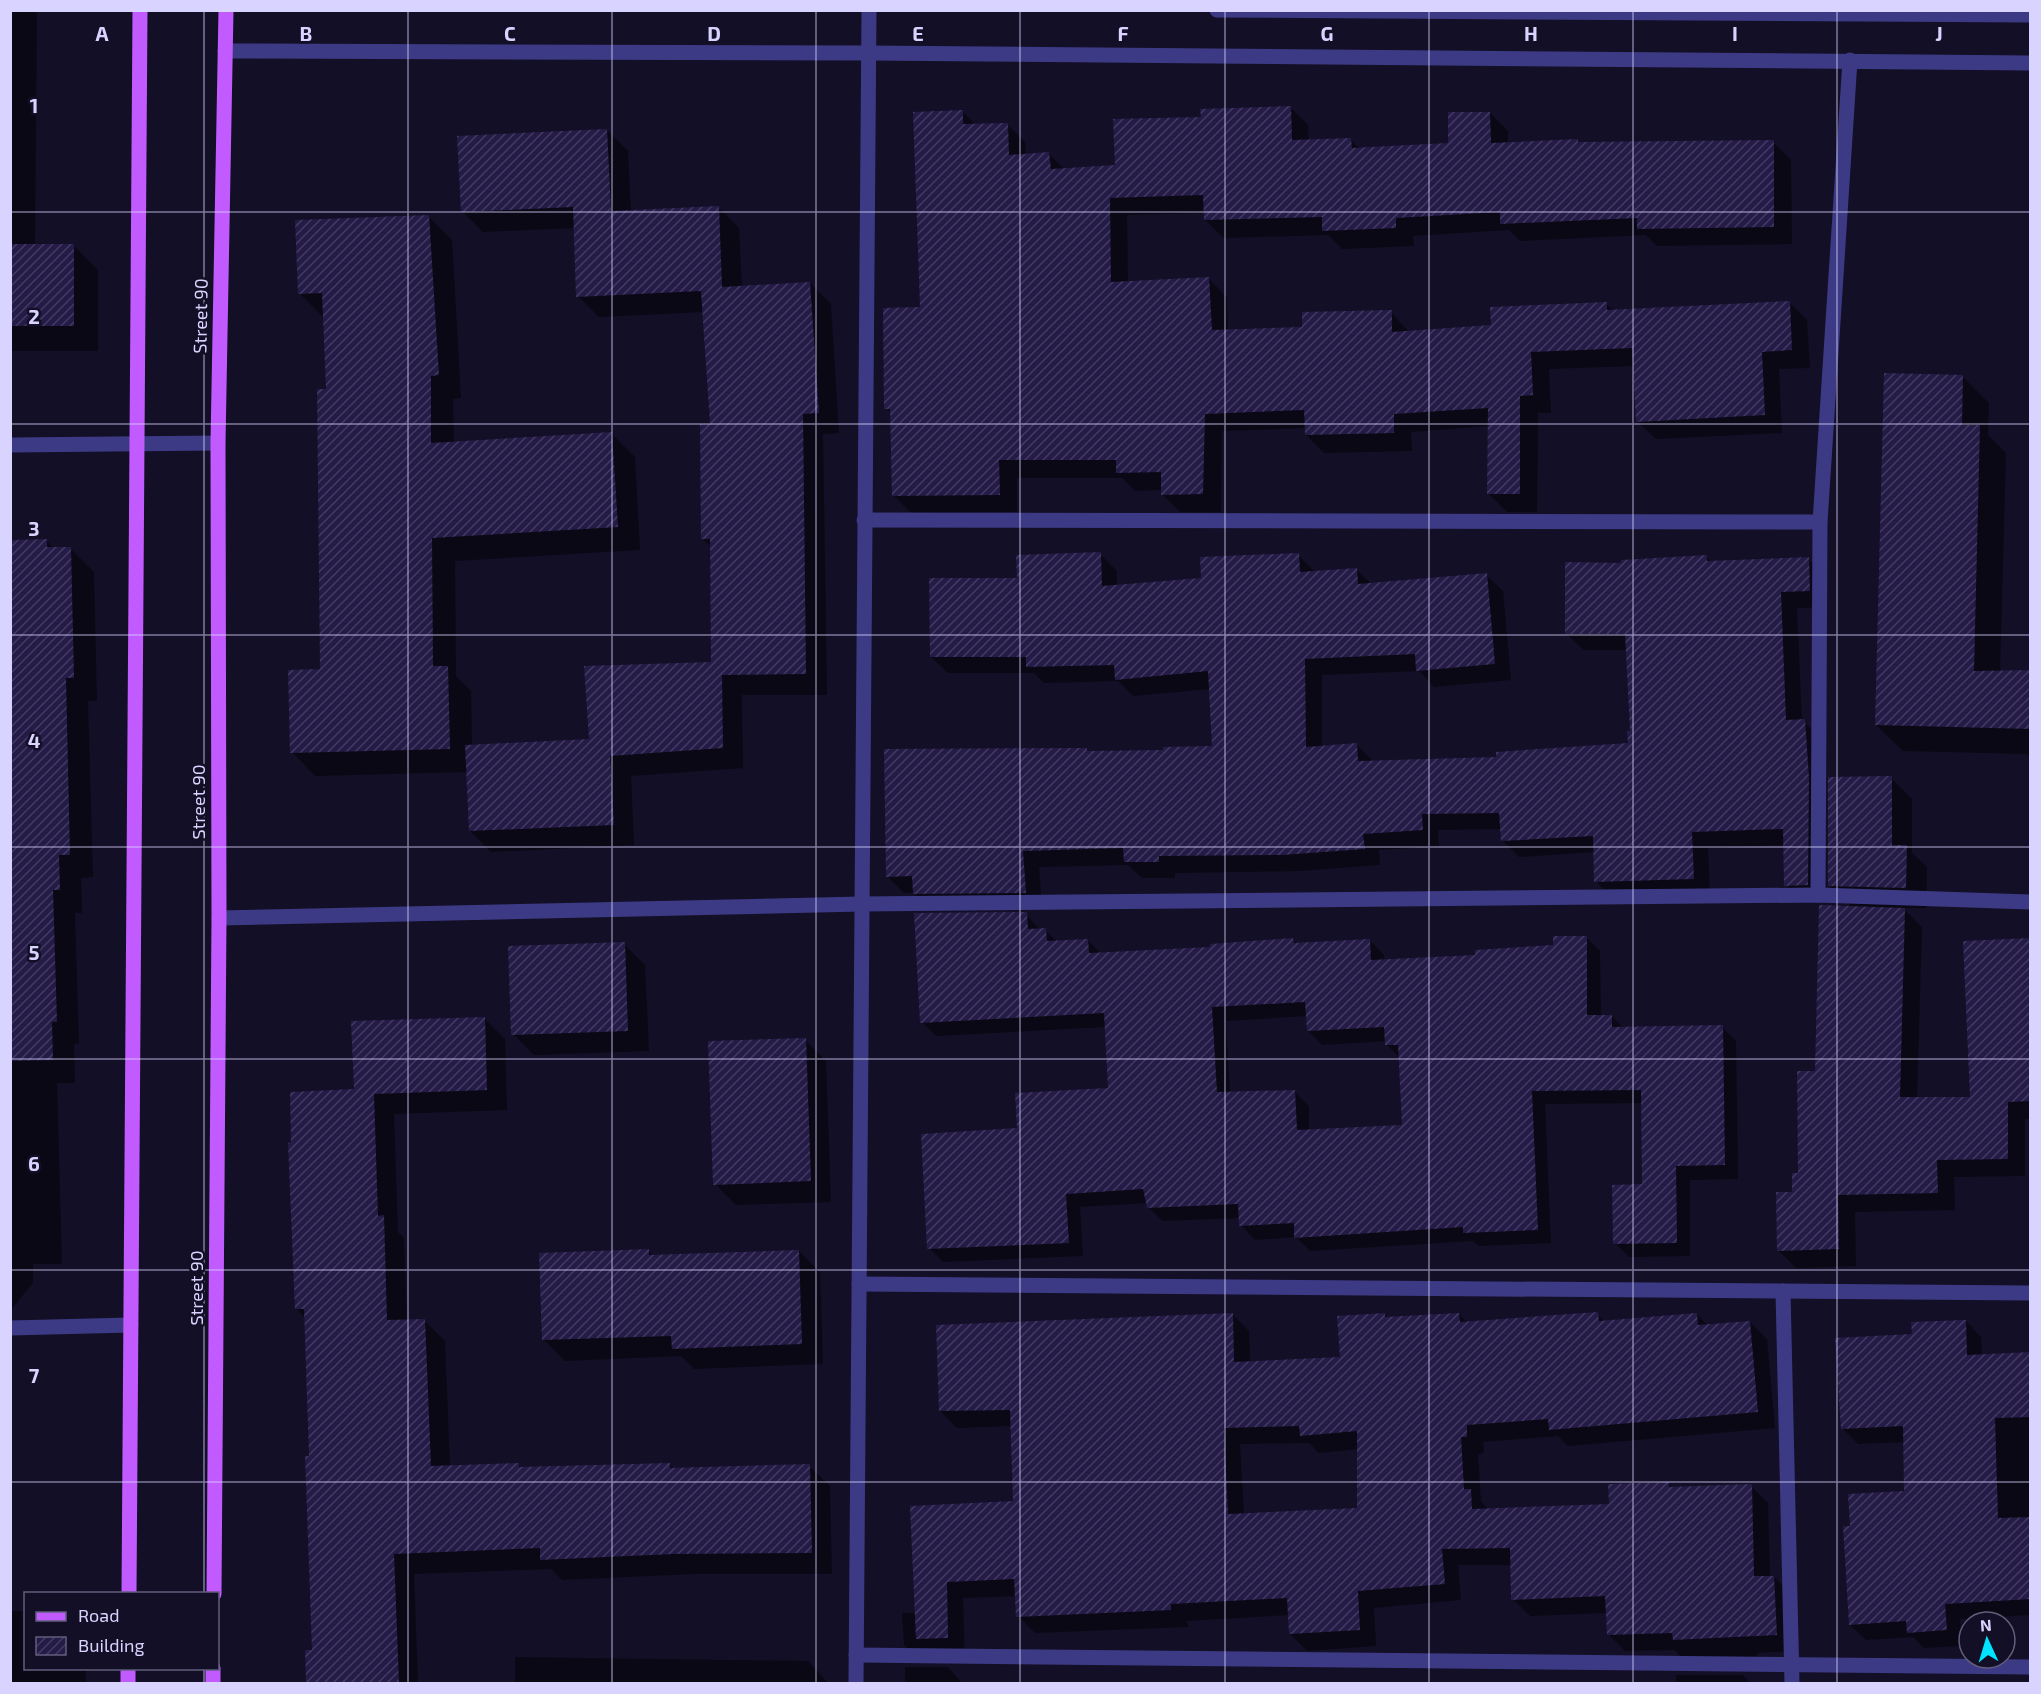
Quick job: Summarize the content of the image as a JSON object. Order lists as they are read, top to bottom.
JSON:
{
  "streets": {
    "main road": ["Street 90"]
  },
  "legend": ["Road", "Building"],
  "north": "top",
  "grid": {
    "columns": [
      "A",
      "B",
      "C",
      "D",
      "E",
      "F",
      "G",
      "H",
      "I",
      "J"
    ],
    "rows": [
      "1",
      "2",
      "3",
      "4",
      "5",
      "6",
      "7"
    ]
  }
}
